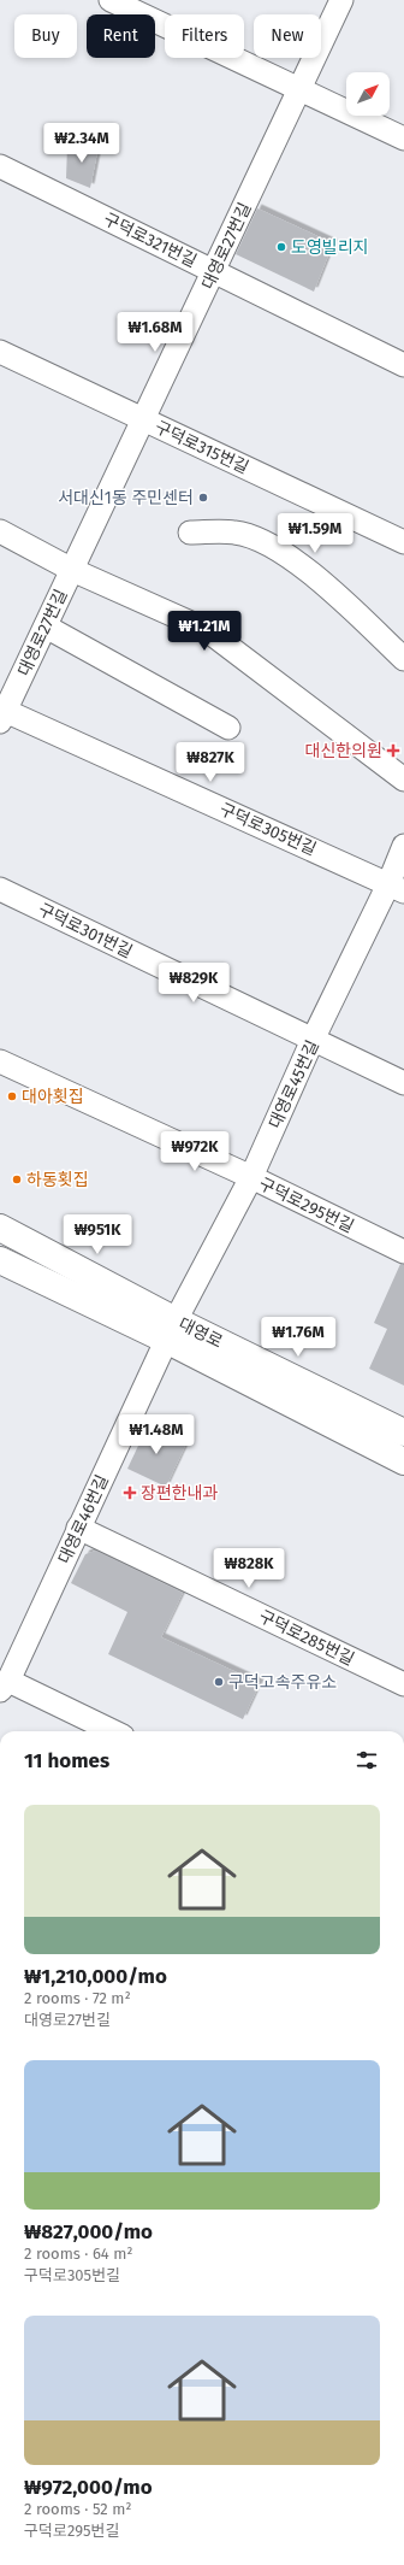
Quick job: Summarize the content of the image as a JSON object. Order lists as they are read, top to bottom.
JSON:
{
  "streets": {
    "main road": ["대영로"],
    "street": [
      "구덕로321번길",
      "대영로27번길",
      "구덕로315번길",
      "구덕로305번길",
      "구덕로301번길",
      "대영로45번길",
      "구덕로295번길",
      "대영로46번길",
      "구덕로285번길"
    ]
  },
  "crossings": [
    ["구덕로321번길", "대영로27번길"],
    ["대영로27번길", "구덕로315번길"],
    ["대영로27번길", "구덕로305번길"],
    ["구덕로305번길", "대영로45번길"],
    ["구덕로301번길", "대영로45번길"],
    ["대영로45번길", "구덕로295번길"],
    ["대영로45번길", "대영로"],
    ["대영로45번길", "대영로46번길"],
    ["대영로", "대영로46번길"],
    ["대영로46번길", "구덕로285번길"]
  ],
  "places": {
    "other": [
      "도영빌리지",
      "서대신1동 주민센터",
      "대아횟집",
      "하동횟집",
      "구덕고속주유소"
    ],
    "health": ["대신한의원", "장편한내과"]
  },
  "north": "top right",
  "page": {
    "chip": [
      "Buy",
      "Rent",
      "Filters",
      "New"
    ],
    "price": [
      "₩2.34M",
      "₩1.68M",
      "₩1.59M",
      "₩1.21M",
      "₩827K",
      "₩829K",
      "₩972K",
      "₩951K",
      "₩1.76M",
      "₩1.48M",
      "₩828K"
    ],
    "heading": "11 homes",
    "list": [
      {
        "name": "₩1,210,000/mo",
        "note": "2 rooms · 72 m² · 대영로27번길"
      },
      {
        "name": "₩827,000/mo",
        "note": "2 rooms · 64 m² · 구덕로305번길"
      },
      {
        "name": "₩972,000/mo",
        "note": "2 rooms · 52 m² · 구덕로295번길"
      }
    ]
  }
}
